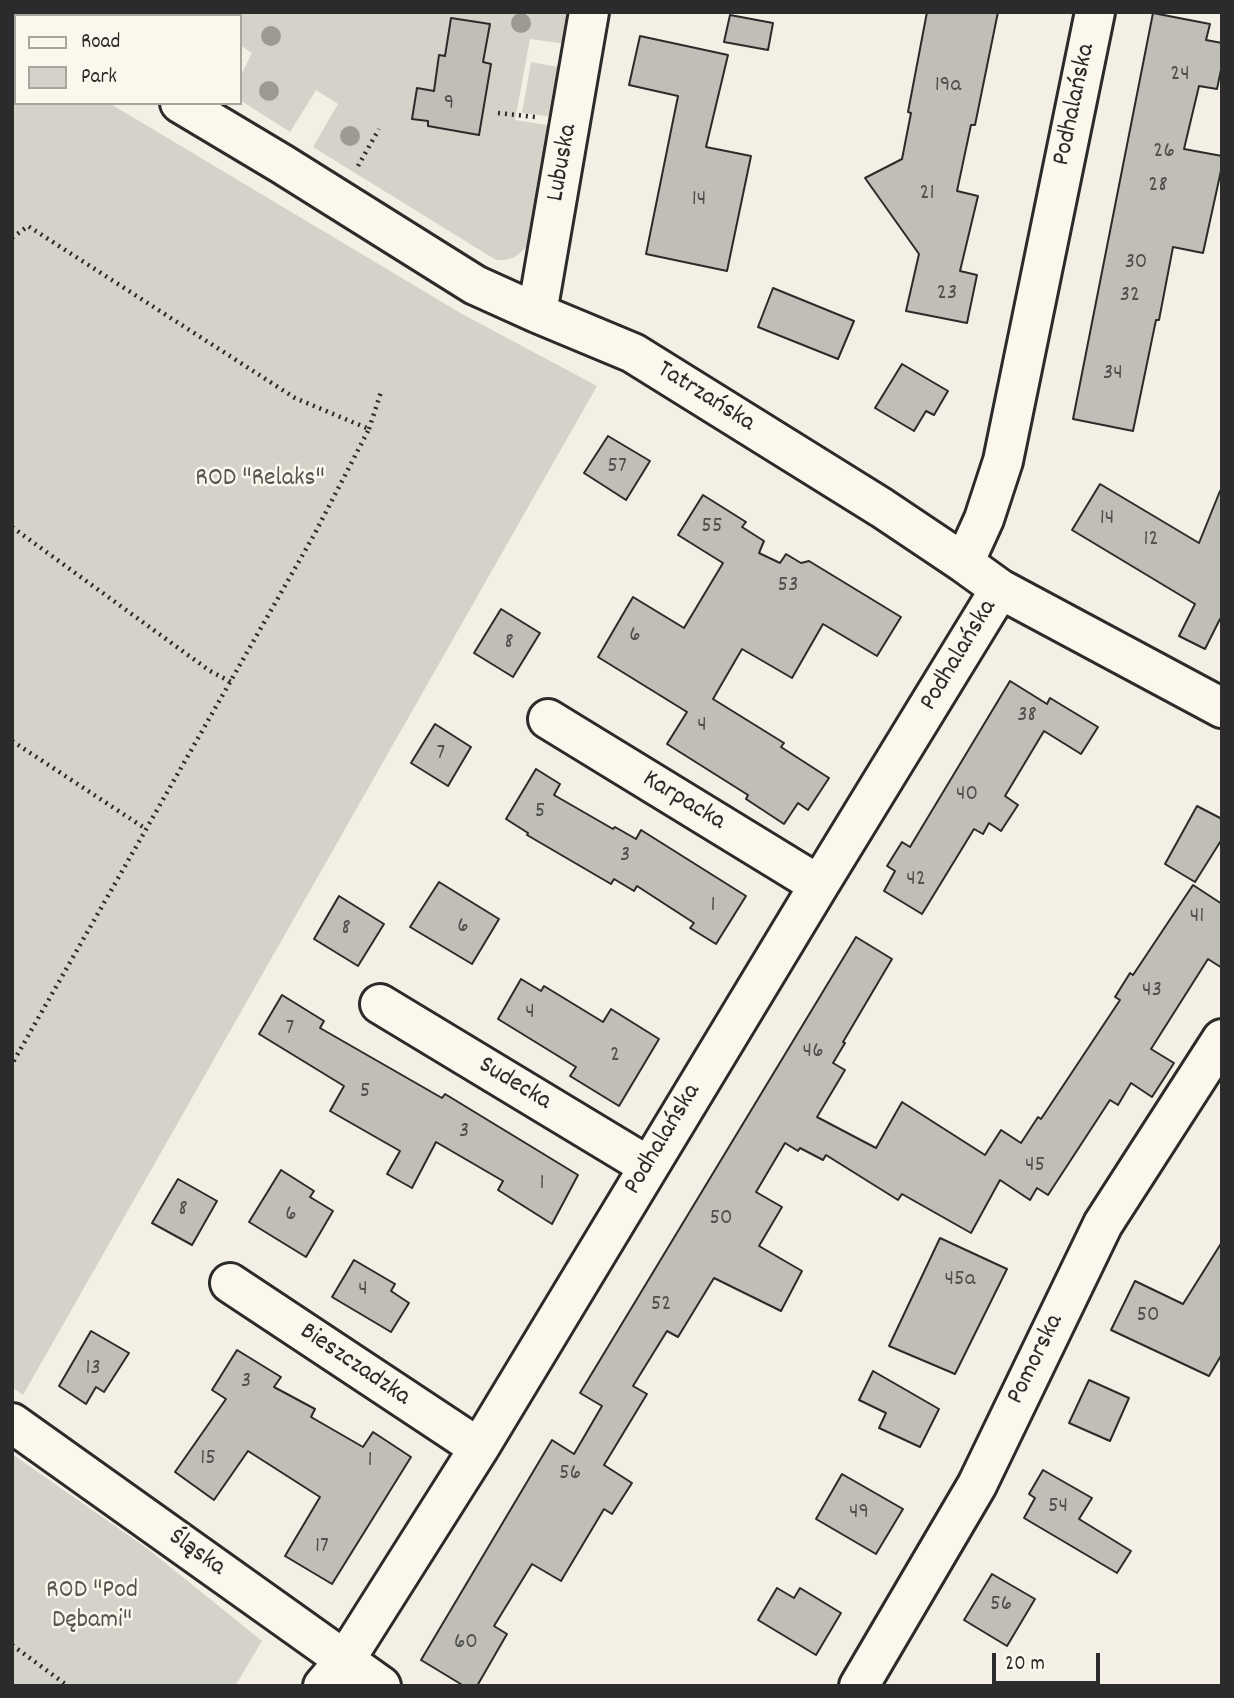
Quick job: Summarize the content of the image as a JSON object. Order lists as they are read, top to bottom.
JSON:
{
  "streets": {
    "street": [
      "Podhalańska",
      "Lubuska",
      "Tatrzańska",
      "Karpacka",
      "Sudecka",
      "Pomorska",
      "Bieszczadzka",
      "Śląska"
    ]
  },
  "crossings": [
    ["Podhalańska", "Tatrzańska"],
    ["Podhalańska", "Karpacka"],
    ["Podhalańska", "Sudecka"],
    ["Podhalańska", "Bieszczadzka"],
    ["Podhalańska", "Śląska"],
    ["Lubuska", "Tatrzańska"]
  ],
  "parks": ["ROD \"Relaks\"", "ROD \"Pod Dębami\""],
  "house_numbers": [
    "24",
    "19a",
    "9",
    "26",
    "28",
    "21",
    "14",
    "30",
    "23",
    "32",
    "34",
    "57",
    "14",
    "55",
    "12",
    "53",
    "6",
    "8",
    "38",
    "4",
    "7",
    "40",
    "5",
    "3",
    "42",
    "1",
    "41",
    "6",
    "8",
    "43",
    "4",
    "7",
    "46",
    "2",
    "5",
    "3",
    "45",
    "1",
    "8",
    "6",
    "50",
    "45a",
    "4",
    "52",
    "50",
    "13",
    "3",
    "15",
    "1",
    "56",
    "54",
    "49",
    "17",
    "56",
    "60"
  ],
  "legend": ["Road", "Park"],
  "scale_bar": "20 m"
}
